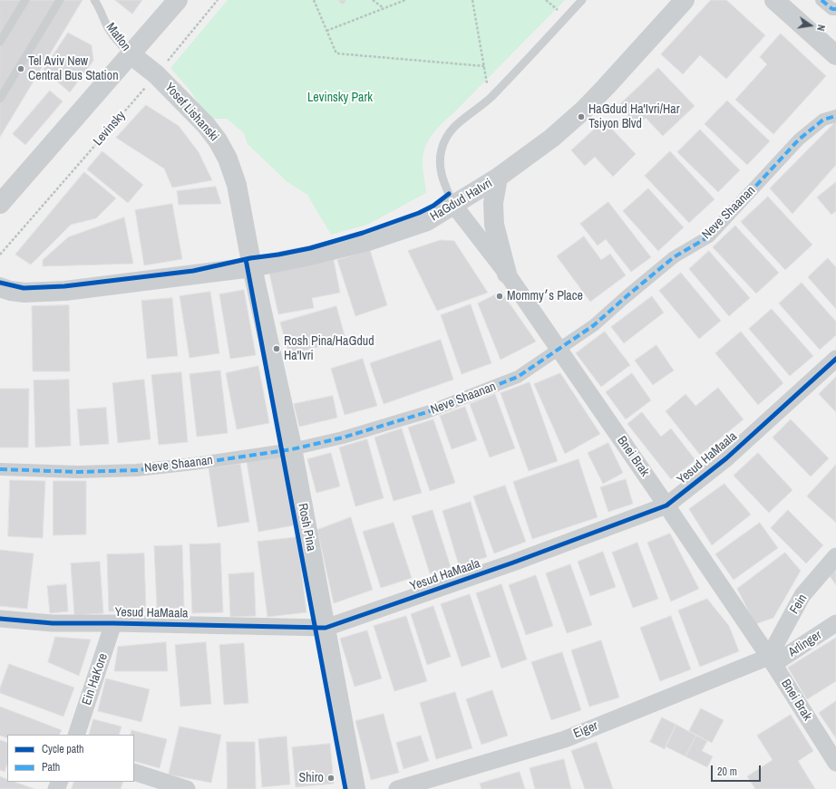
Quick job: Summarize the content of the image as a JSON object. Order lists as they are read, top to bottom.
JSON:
{
  "streets": {
    "street": [
      "Yosef Lishanski",
      "HaGdud HaIvri",
      "Neve Shaanan",
      "Bnei Brak",
      "Yesud HaMaala",
      "Rosh Pina",
      "Fein",
      "Arlinger",
      "Ein HaKore",
      "Eiger"
    ],
    "lane": ["Matlon"],
    "path": ["Levinsky"]
  },
  "crossings": [
    ["Matlon", "Yosef Lishanski"],
    ["Yosef Lishanski", "Levinsky"],
    ["Yosef Lishanski", "HaGdud HaIvri"],
    ["Yosef Lishanski", "Rosh Pina"],
    ["HaGdud HaIvri", "Bnei Brak"],
    ["HaGdud HaIvri", "Rosh Pina"],
    ["Neve Shaanan", "Bnei Brak"],
    ["Neve Shaanan", "Rosh Pina"],
    ["Bnei Brak", "Yesud HaMaala"],
    ["Bnei Brak", "Fein"],
    ["Bnei Brak", "Arlinger"],
    ["Bnei Brak", "Eiger"],
    ["Yesud HaMaala", "Rosh Pina"],
    ["Yesud HaMaala", "Ein HaKore"],
    ["Fein", "Arlinger"],
    ["Fein", "Eiger"],
    ["Arlinger", "Eiger"]
  ],
  "parks": ["Levinsky Park"],
  "places": [
    "Tel Aviv New Central Bus Station",
    "HaGdud Ha'Ivri/Har Tsiyon Blvd",
    "Mommy׳s Place",
    "Rosh Pina/HaGdud Ha'Ivri",
    "Shiro"
  ],
  "legend": ["Cycle path", "Path"],
  "scale_bar": "20 m",
  "north": "right"
}
